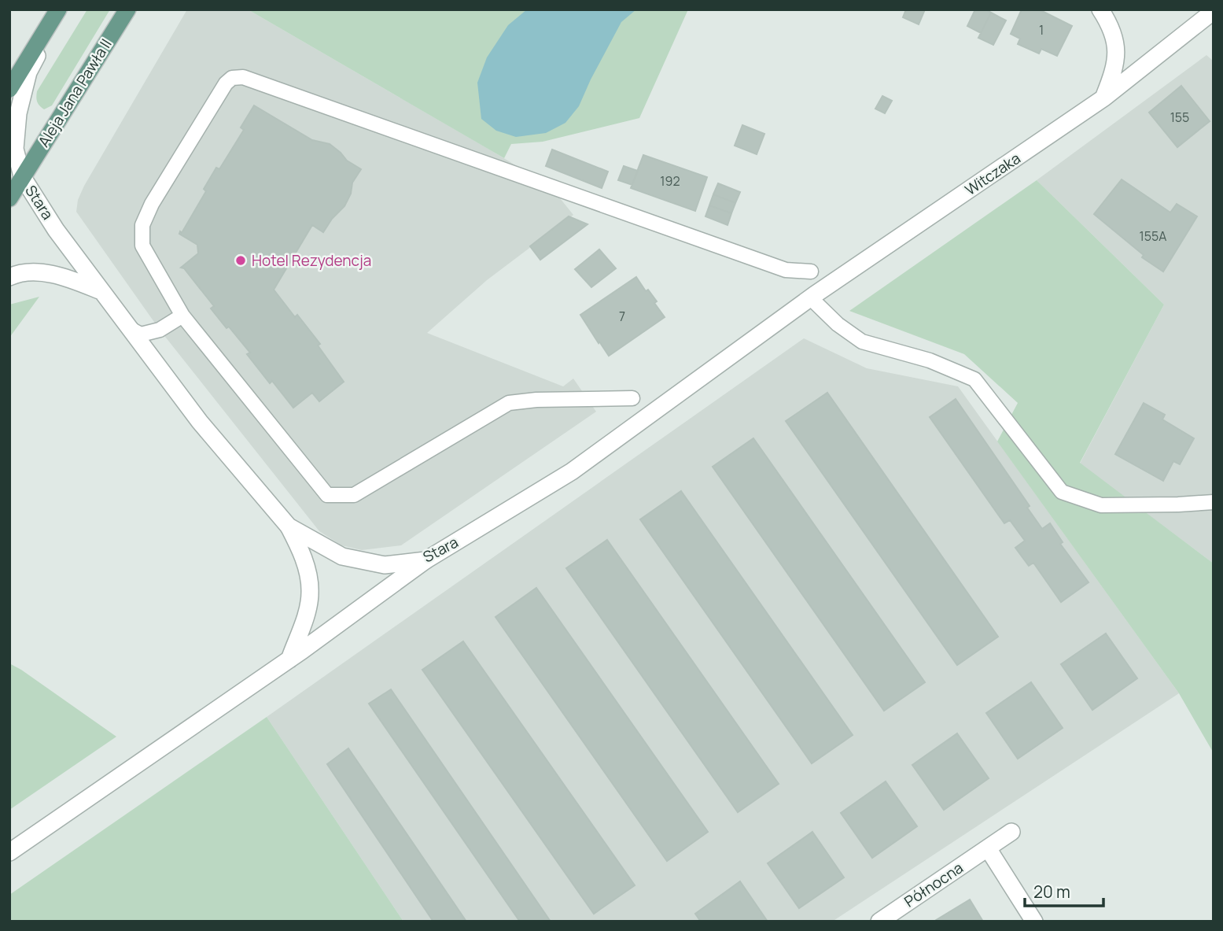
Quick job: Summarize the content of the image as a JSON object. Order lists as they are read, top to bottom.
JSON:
{
  "streets": {
    "main road": ["Aleja Jana Pawła II"],
    "street": ["Witczaka", "Stara", "Północna"]
  },
  "crossings": [
    ["Aleja Jana Pawła II", "Stara"],
    ["Witczaka", "Stara"]
  ],
  "places": ["Hotel Rezydencja"],
  "house_numbers": [
    "1",
    "155",
    "192",
    "155A",
    "7"
  ],
  "scale_bar": "20 m"
}
